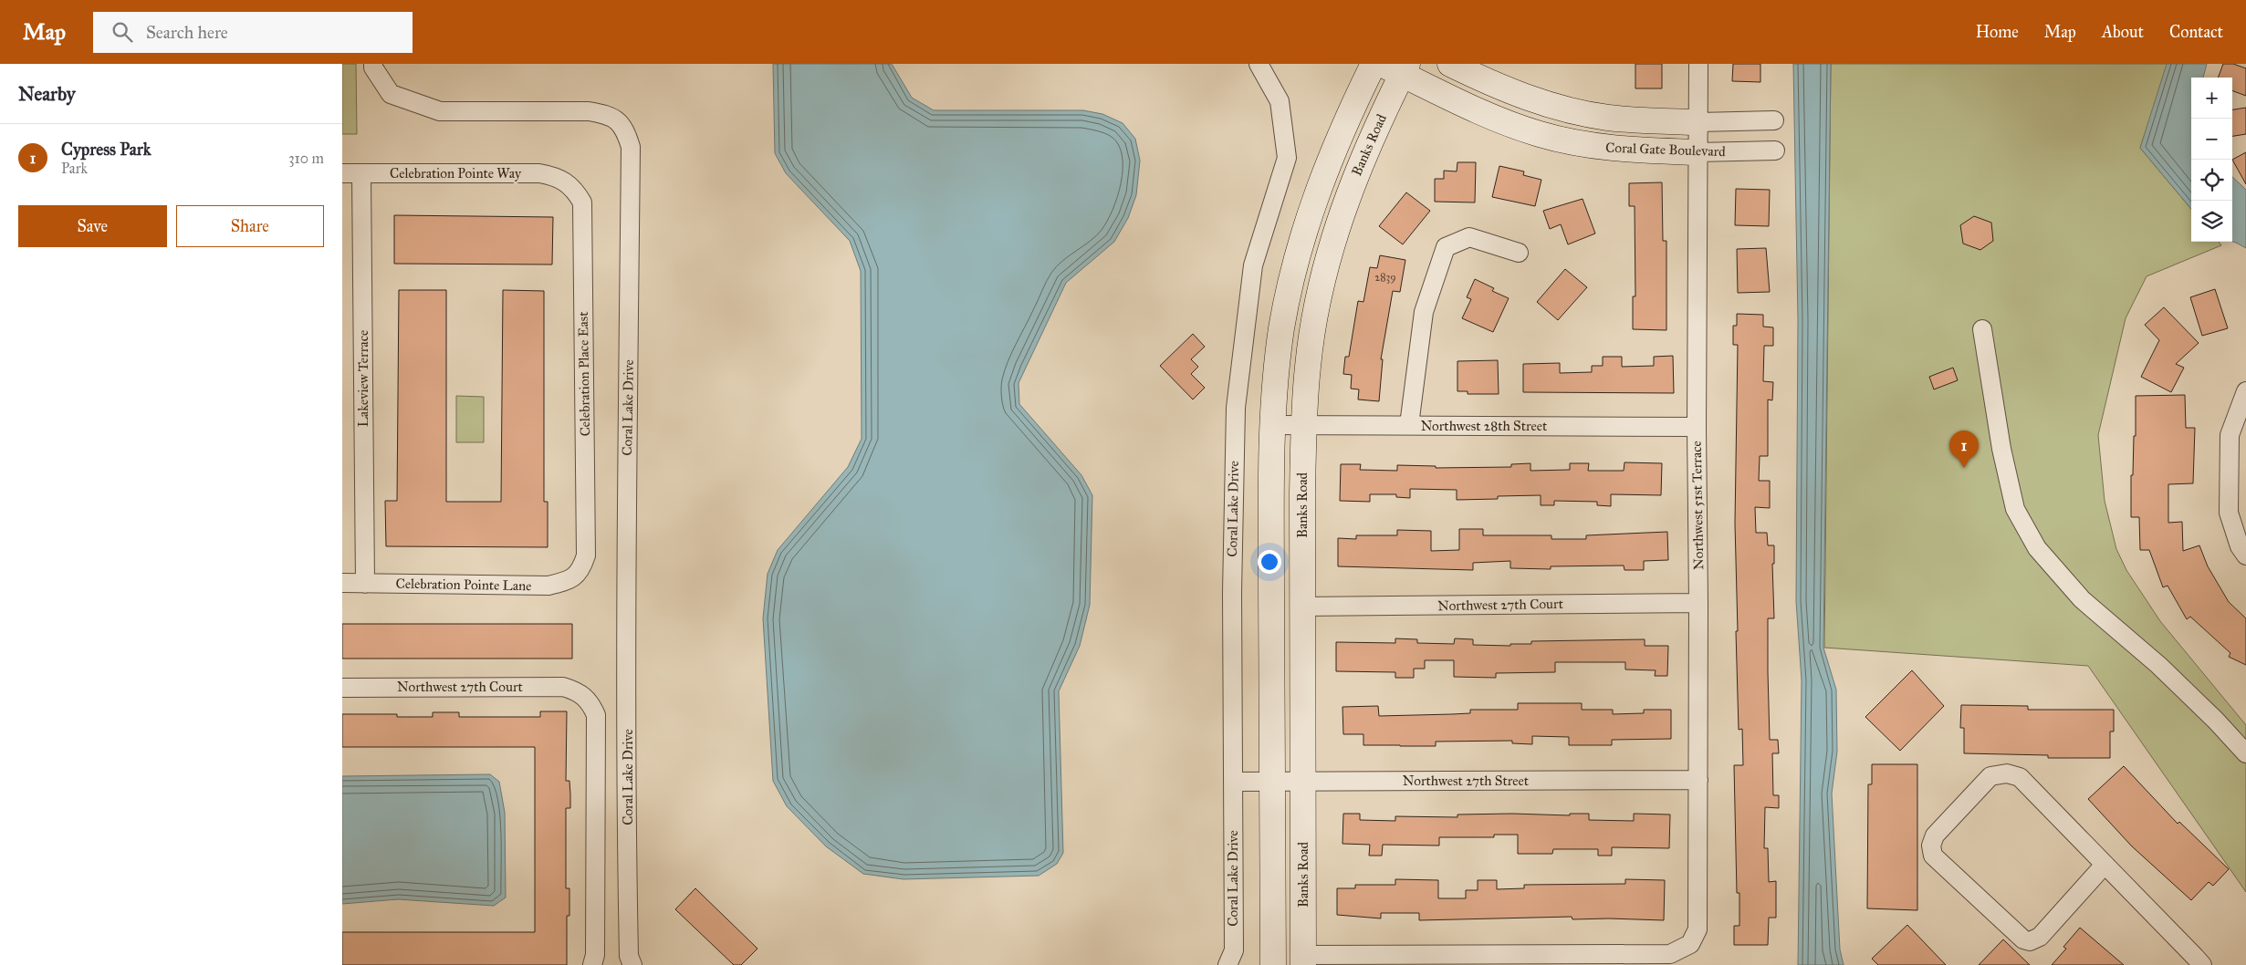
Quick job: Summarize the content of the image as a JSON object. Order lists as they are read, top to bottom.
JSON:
{
  "streets": {
    "street": [
      "Banks Road",
      "Coral Gate Boulevard",
      "Celebration Pointe Way",
      "Celebration Place East",
      "Lakeview Terrace",
      "Coral Lake Drive",
      "Northwest 28th Street",
      "Northwest 51st Terrace",
      "Celebration Pointe Lane",
      "Northwest 27th Court",
      "Northwest 27th Street"
    ]
  },
  "crossings": [
    ["Banks Road", "Coral Gate Boulevard"],
    ["Banks Road", "Northwest 28th Street"],
    ["Banks Road", "Northwest 51st Terrace"],
    ["Banks Road", "Northwest 27th Court"],
    ["Banks Road", "Northwest 27th Street"],
    ["Coral Gate Boulevard", "Northwest 51st Terrace"],
    ["Celebration Pointe Way", "Celebration Place East"],
    ["Celebration Pointe Way", "Lakeview Terrace"],
    ["Celebration Place East", "Celebration Pointe Lane"],
    ["Lakeview Terrace", "Celebration Pointe Lane"],
    ["Coral Lake Drive", "Northwest 27th Street"],
    ["Northwest 28th Street", "Northwest 51st Terrace"],
    ["Northwest 51st Terrace", "Northwest 27th Court"],
    ["Northwest 51st Terrace", "Northwest 27th Street"]
  ],
  "house_numbers": ["2839"],
  "page": {
    "header": "Map",
    "search": "Search here",
    "nav": [
      "Home",
      "Map",
      "About",
      "Contact"
    ],
    "heading": "Nearby",
    "map_buttons": ["+", "−"],
    "list": [
      {
        "mark": "1",
        "name": "Cypress Park",
        "note": "Park",
        "value": "310 m"
      }
    ],
    "buttons": ["Save", "Share"],
    "pins": "1"
  }
}
